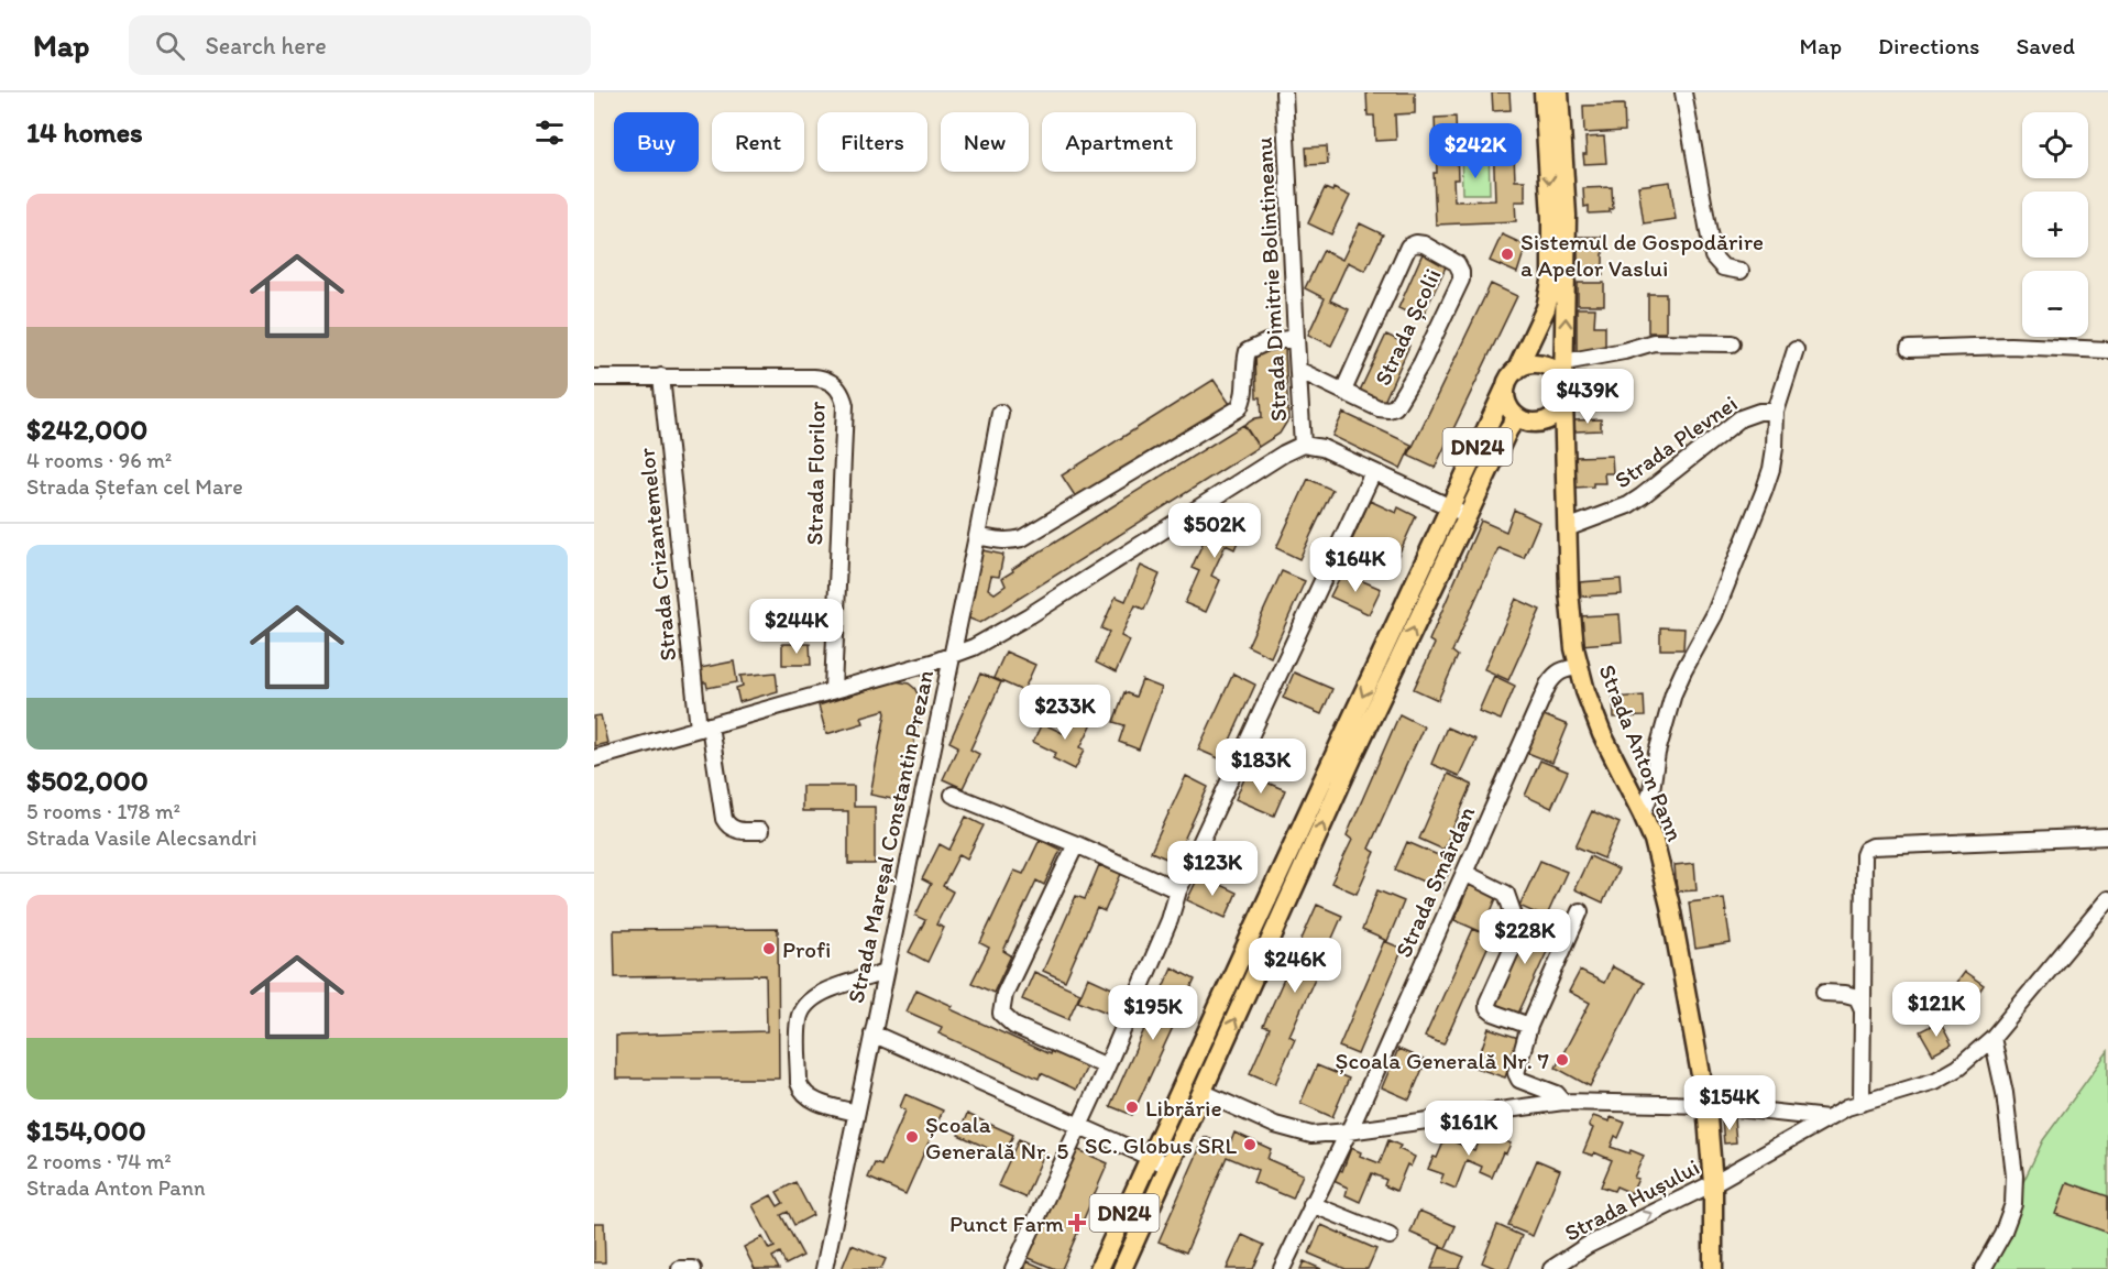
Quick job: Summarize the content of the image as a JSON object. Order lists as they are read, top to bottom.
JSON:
{
  "streets": {
    "main road": ["DN24", "Strada Anton Pann"],
    "street": [
      "Strada Dimitrie Bolintineanu",
      "Strada Școlii",
      "Strada Plevnei",
      "Strada Florilor",
      "Strada Crizantemelor",
      "Strada Mareșal Constantin Prezan",
      "Strada Smârdan",
      "Strada Hușului"
    ]
  },
  "crossings": [
    ["Strada Dimitrie Bolintineanu", "Strada Școlii"],
    ["Strada Dimitrie Bolintineanu", "DN24"],
    ["Strada Plevnei", "Strada Anton Pann"],
    ["DN24", "Strada Anton Pann"],
    ["DN24", "Strada Hușului"],
    ["Strada Florilor", "Strada Crizantemelor"],
    ["Strada Anton Pann", "Strada Smârdan"],
    ["Strada Anton Pann", "Strada Hușului"]
  ],
  "places": {
    "other": [
      "Sistemul de Gospodărire a Apelor Vaslui",
      "Profi",
      "Școala Generală Nr. 7",
      "Librărie",
      "Școala Generală Nr. 5",
      "SC. Globus SRL"
    ],
    "health": ["Punct Farm"]
  },
  "page": {
    "header": "Map",
    "search": "Search here",
    "nav": ["Map", "Directions", "Saved"],
    "heading": "14 homes",
    "map_buttons": ["+", "−"],
    "chip": [
      "Buy",
      "Rent",
      "Filters",
      "New",
      "Apartment"
    ],
    "price": [
      "$242K",
      "$439K",
      "$502K",
      "$164K",
      "$244K",
      "$233K",
      "$183K",
      "$123K",
      "$228K",
      "$246K",
      "$121K",
      "$195K",
      "$154K",
      "$161K"
    ],
    "list": [
      {
        "name": "$242,000",
        "note": "4 rooms · 96 m² · Strada Ștefan cel Mare"
      },
      {
        "name": "$502,000",
        "note": "5 rooms · 178 m² · Strada Vasile Alecsandri"
      },
      {
        "name": "$154,000",
        "note": "2 rooms · 74 m² · Strada Anton Pann"
      }
    ]
  }
}
